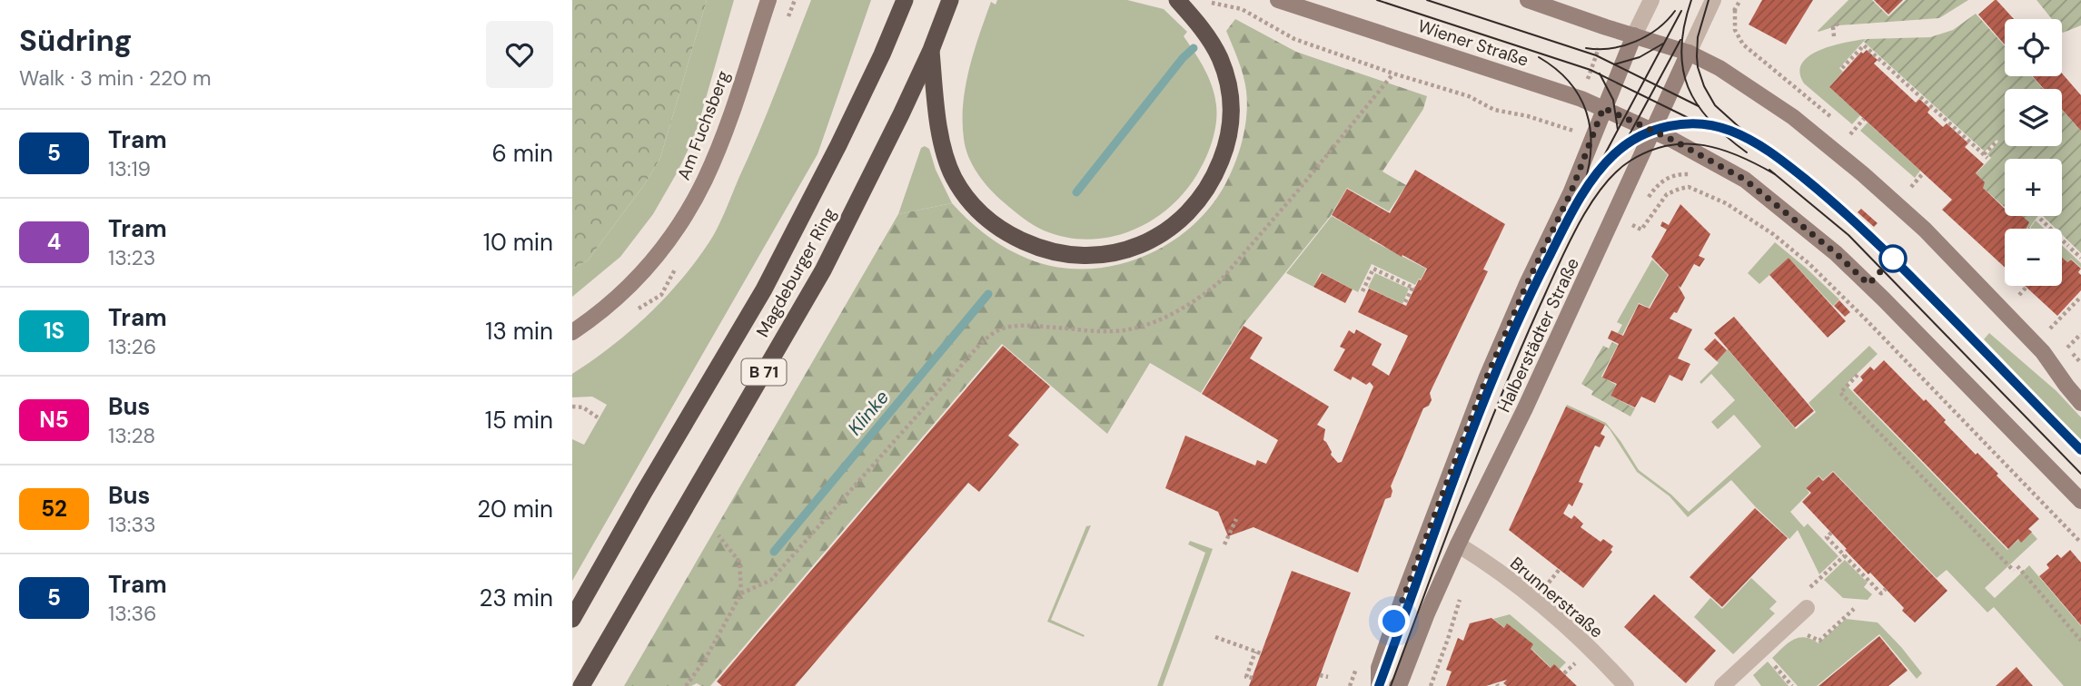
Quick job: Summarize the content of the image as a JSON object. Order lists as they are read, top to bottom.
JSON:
{
  "streets": {
    "highway": ["Magdeburger Ring", "B 71"],
    "main road": ["Wiener Straße", "Am Fuchsberg", "Halberstädter Straße"],
    "street": ["Brunnerstraße"]
  },
  "crossings": [
    ["Wiener Straße", "Halberstädter Straße"],
    ["Halberstädter Straße", "Brunnerstraße"]
  ],
  "water": ["Klinke"],
  "lines": ["tram line 5"],
  "page": {
    "heading": ["Südring", "Walk · 3 min · 220 m"],
    "map_buttons": ["+", "−"],
    "list": [
      {
        "mark": "5",
        "name": "Tram",
        "note": "13:19",
        "value": "6 min"
      },
      {
        "mark": "4",
        "name": "Tram",
        "note": "13:23",
        "value": "10 min"
      },
      {
        "mark": "1S",
        "name": "Tram",
        "note": "13:26",
        "value": "13 min"
      },
      {
        "mark": "N5",
        "name": "Bus",
        "note": "13:28",
        "value": "15 min"
      },
      {
        "mark": "52",
        "name": "Bus",
        "note": "13:33",
        "value": "20 min"
      },
      {
        "mark": "5",
        "name": "Tram",
        "note": "13:36",
        "value": "23 min"
      }
    ]
  }
}
